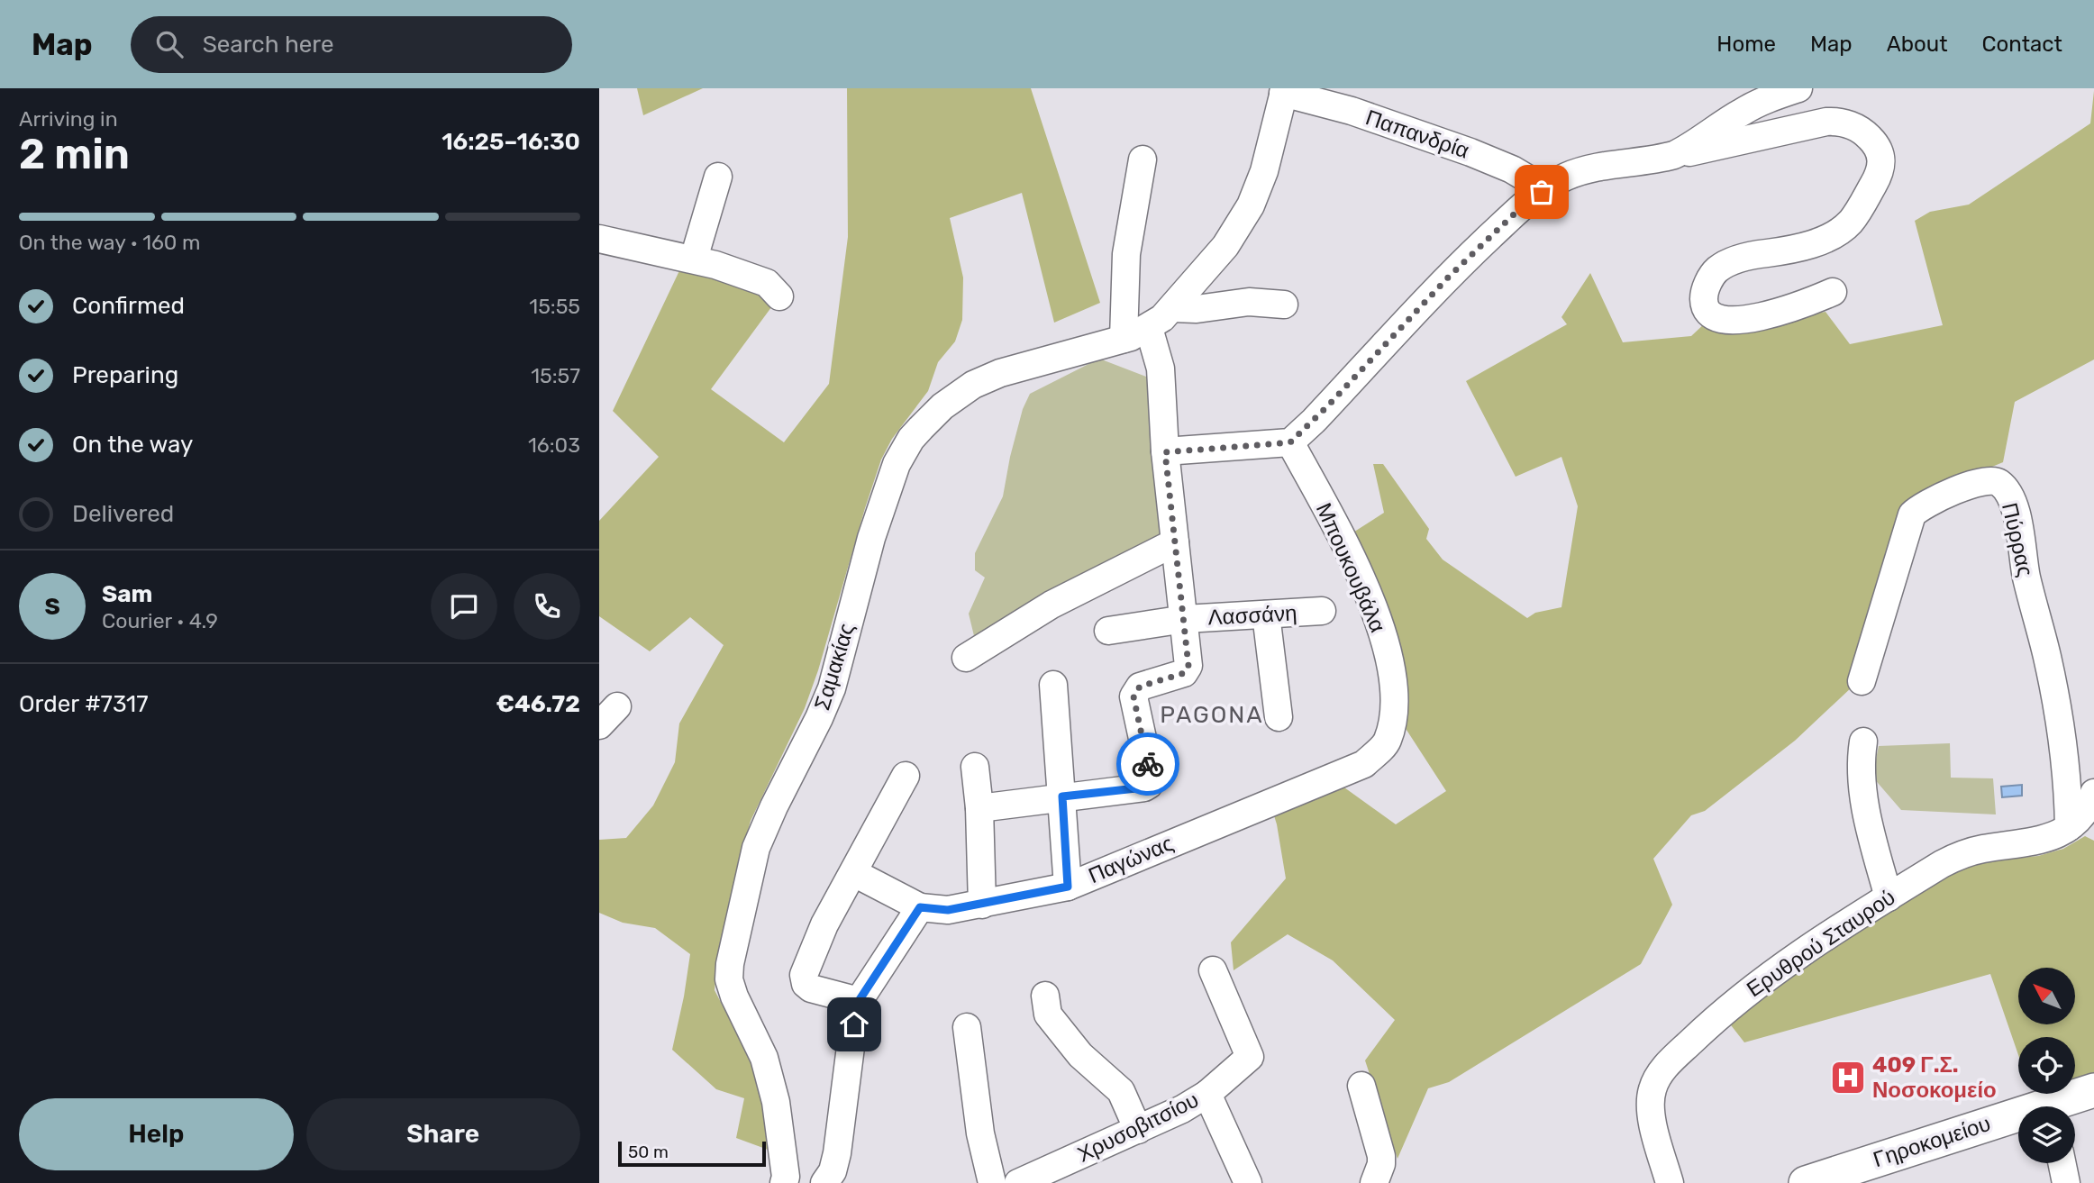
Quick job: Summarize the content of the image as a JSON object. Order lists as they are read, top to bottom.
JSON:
{
  "streets": {
    "main road": ["Γηροκομείου"],
    "street": [
      "Παπανδρία",
      "Πύρρας",
      "Μπουκουβάλα",
      "Λασσάνη",
      "Σαμακίας",
      "Παγώνας",
      "Ερυθρού Σταυρού",
      "Χρυσοβιτσίου"
    ]
  },
  "crossings": [
    ["Παπανδρία", "Σαμακίας"],
    ["Πύρρας", "Ερυθρού Σταυρού"],
    ["Μπουκουβάλα", "Παγώνας"]
  ],
  "districts": ["PAGONA"],
  "places": {
    "hospital": ["409 Γ.Σ. Νοσοκομείο"]
  },
  "scale_bar": "50 m",
  "north": "top left",
  "page": {
    "header": "Map",
    "search": "Search here",
    "nav": [
      "Home",
      "Map",
      "About",
      "Contact"
    ],
    "heading": ["2 min", "Arriving in", "16:25–16:30"],
    "panel": [
      "Sam",
      "Courier · 4.9",
      "Order #7317",
      "€46.72"
    ],
    "bar": "On the way · 160 m",
    "list": [
      ["Confirmed", "15:55"],
      ["Preparing", "15:57"],
      ["On the way", "16:03"],
      "Delivered"
    ],
    "round": "S",
    "buttons": ["Help", "Share"],
    "scale": "50 m"
  }
}
